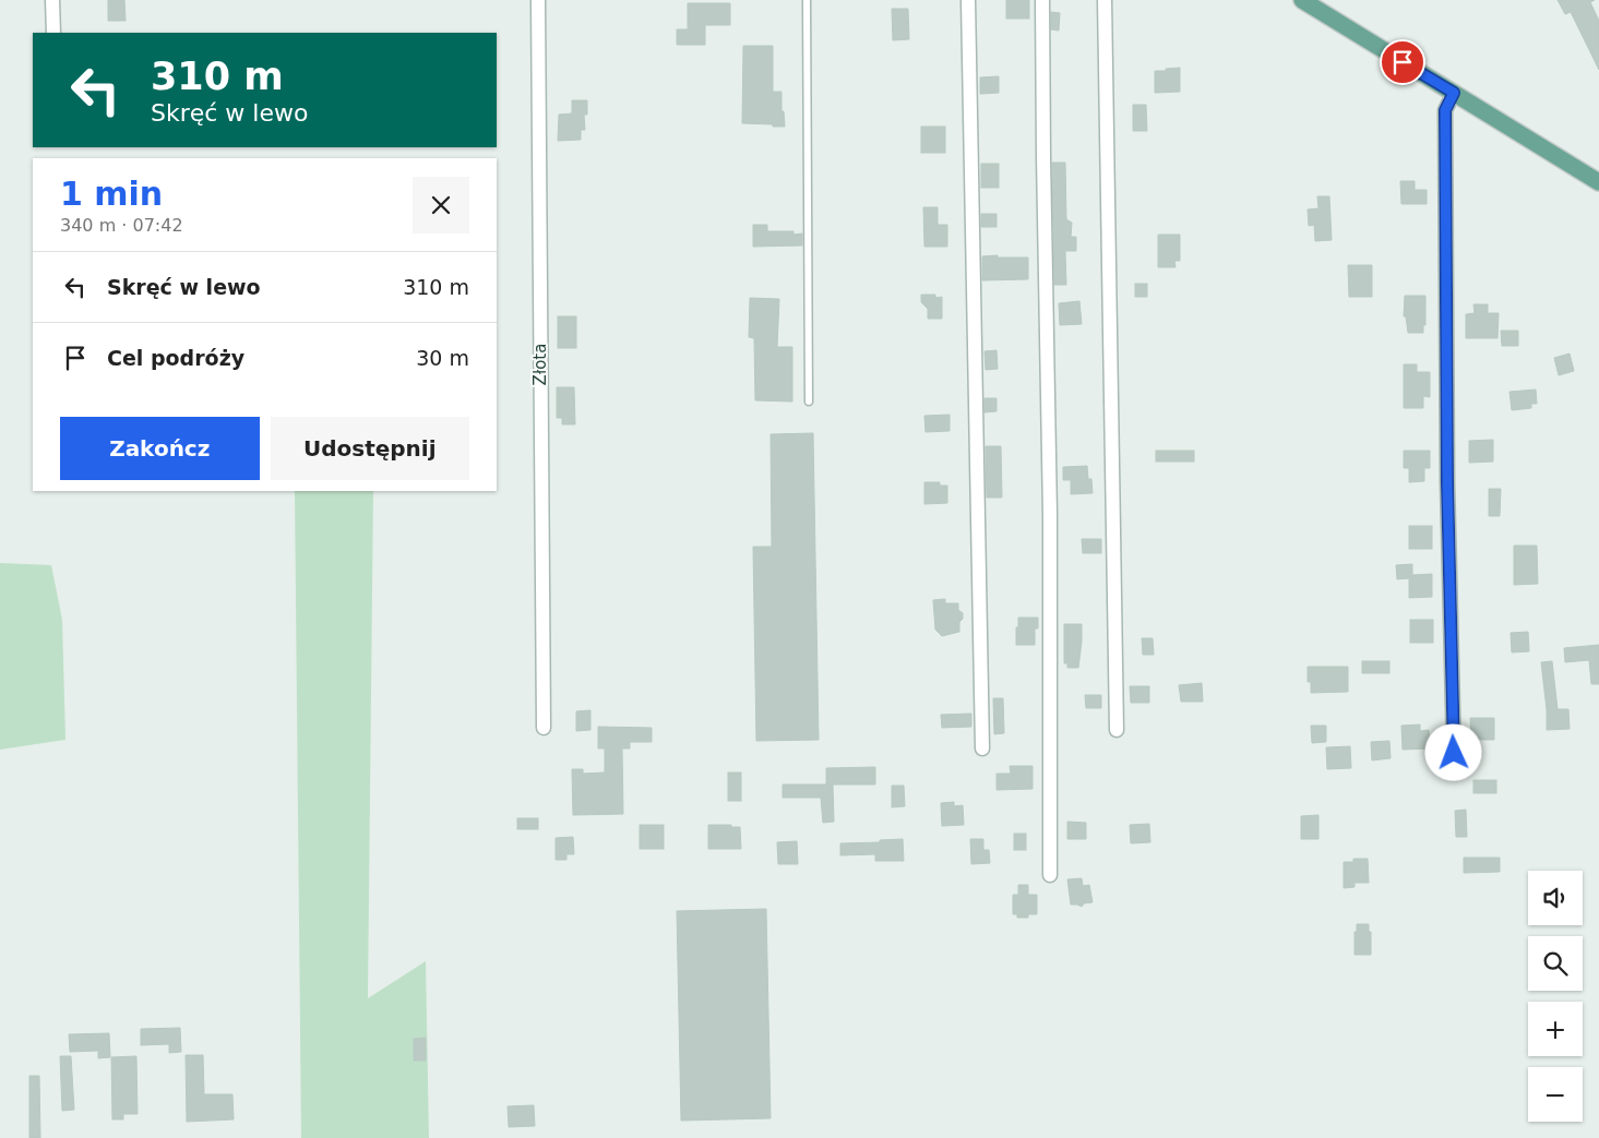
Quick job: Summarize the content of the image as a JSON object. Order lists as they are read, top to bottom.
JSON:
{
  "streets": {
    "street": ["Złota"]
  },
  "page": {
    "turn": ["310 m", "Skręć w lewo"],
    "heading": ["1 min", "340 m · 07:42"],
    "list": [
      {
        "name": "Skręć w lewo",
        "value": "310 m"
      },
      {
        "name": "Cel podróży",
        "value": "30 m"
      }
    ],
    "buttons": ["Zakończ", "Udostępnij"],
    "map_buttons": ["+", "−"]
  }
}
